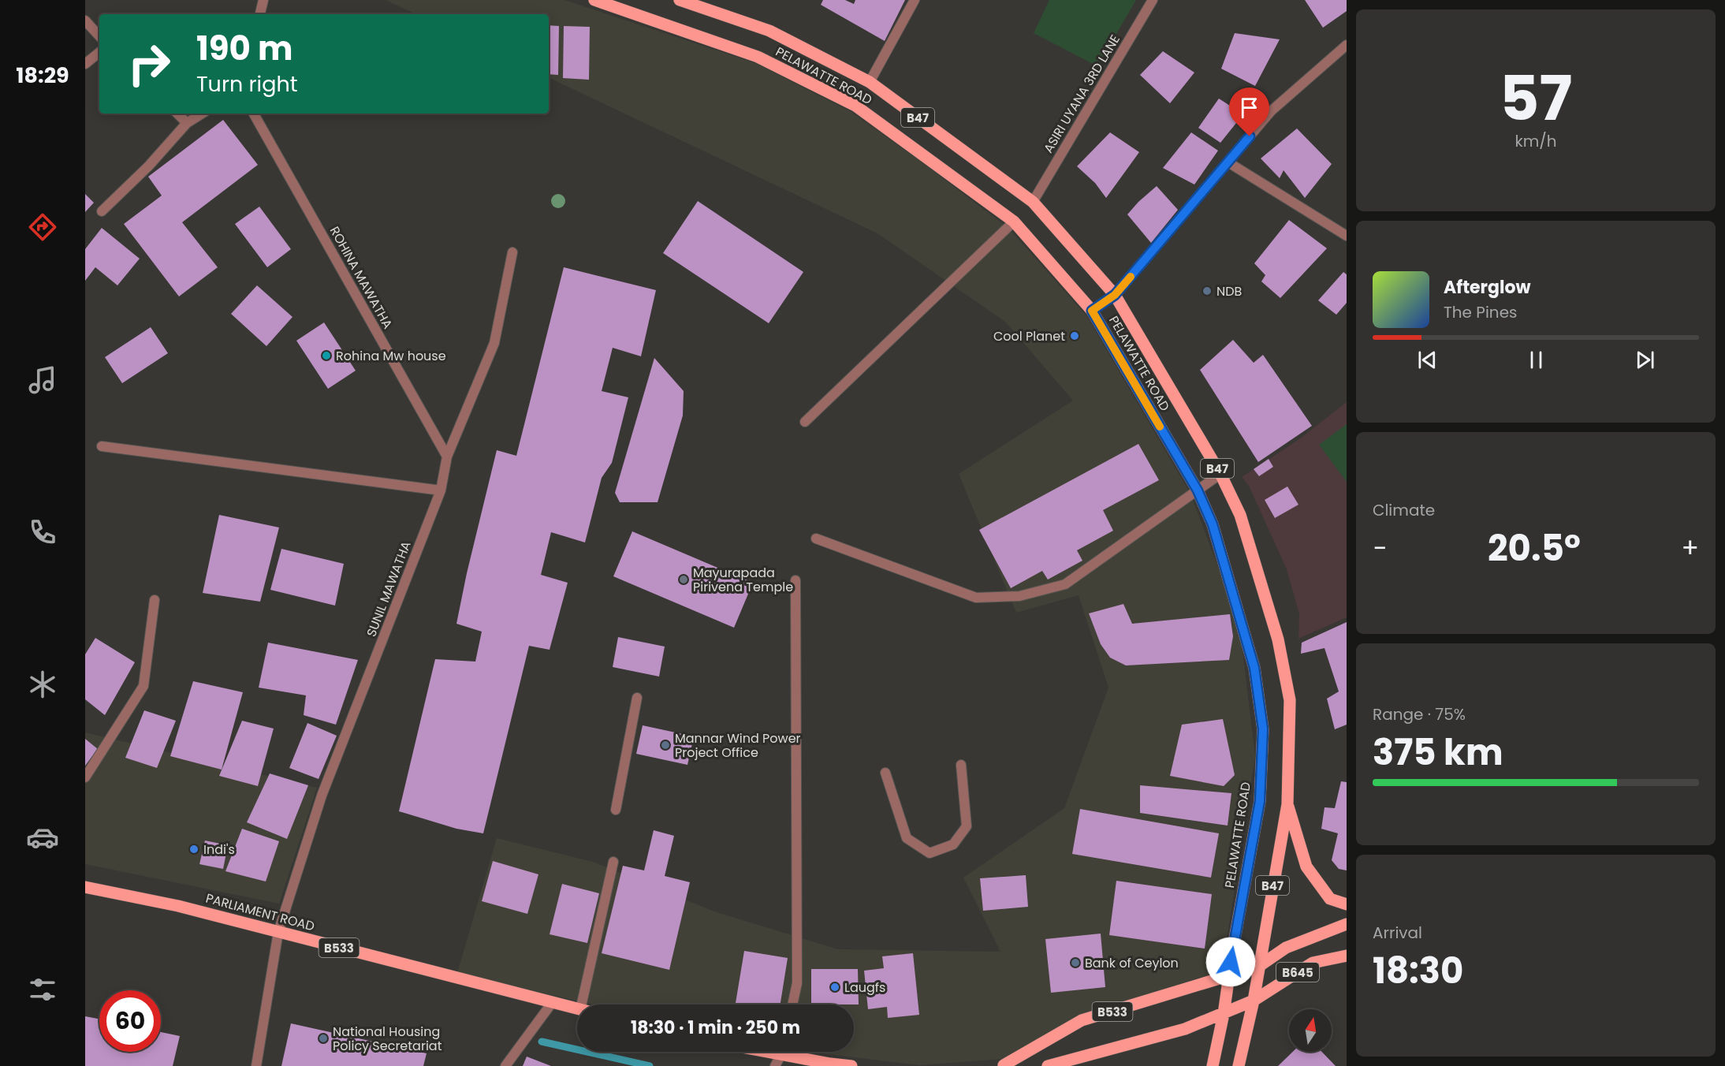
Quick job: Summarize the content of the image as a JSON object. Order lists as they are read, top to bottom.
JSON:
{
  "streets": {
    "main road": [
      "PELAWATTE ROAD",
      "B47",
      "PARLIAMENT ROAD",
      "B533",
      "B645"
    ],
    "street": ["ASIRI UYANA 3RD LANE", "ROHINA MAWATHA", "SUNIL MAWATHA"]
  },
  "crossings": [
    ["PELAWATTE ROAD", "ASIRI UYANA 3RD LANE"],
    ["PELAWATTE ROAD", "B47"],
    ["PELAWATTE ROAD", "B533"],
    ["PELAWATTE ROAD", "B645"],
    ["B47", "B533"],
    ["B47", "B645"],
    ["ROHINA MAWATHA", "SUNIL MAWATHA"],
    ["SUNIL MAWATHA", "PARLIAMENT ROAD"],
    ["B533", "B645"]
  ],
  "places": [
    "NDB",
    "Cool Planet",
    "Rohina Mw house",
    "Mayurapada Pirivena Temple",
    "Mannar Wind Power Project Office",
    "Indi's",
    "Bank of Ceylon",
    "Laugfs",
    "National Housing Policy Secretariat"
  ],
  "north": "top",
  "page": {
    "tabs": "18:29",
    "tile": [
      ["57", "km/h"],
      "Climate",
      ["Range · 75%", "375 km"],
      ["Arrival", "18:30"]
    ],
    "turn": ["190 m", "Turn right"],
    "song": ["Afterglow", "The Pines"],
    "heat": ["−", "20.5°", "+"],
    "limit": "60",
    "trip": "18:30 · 1 min · 250 m"
  }
}
